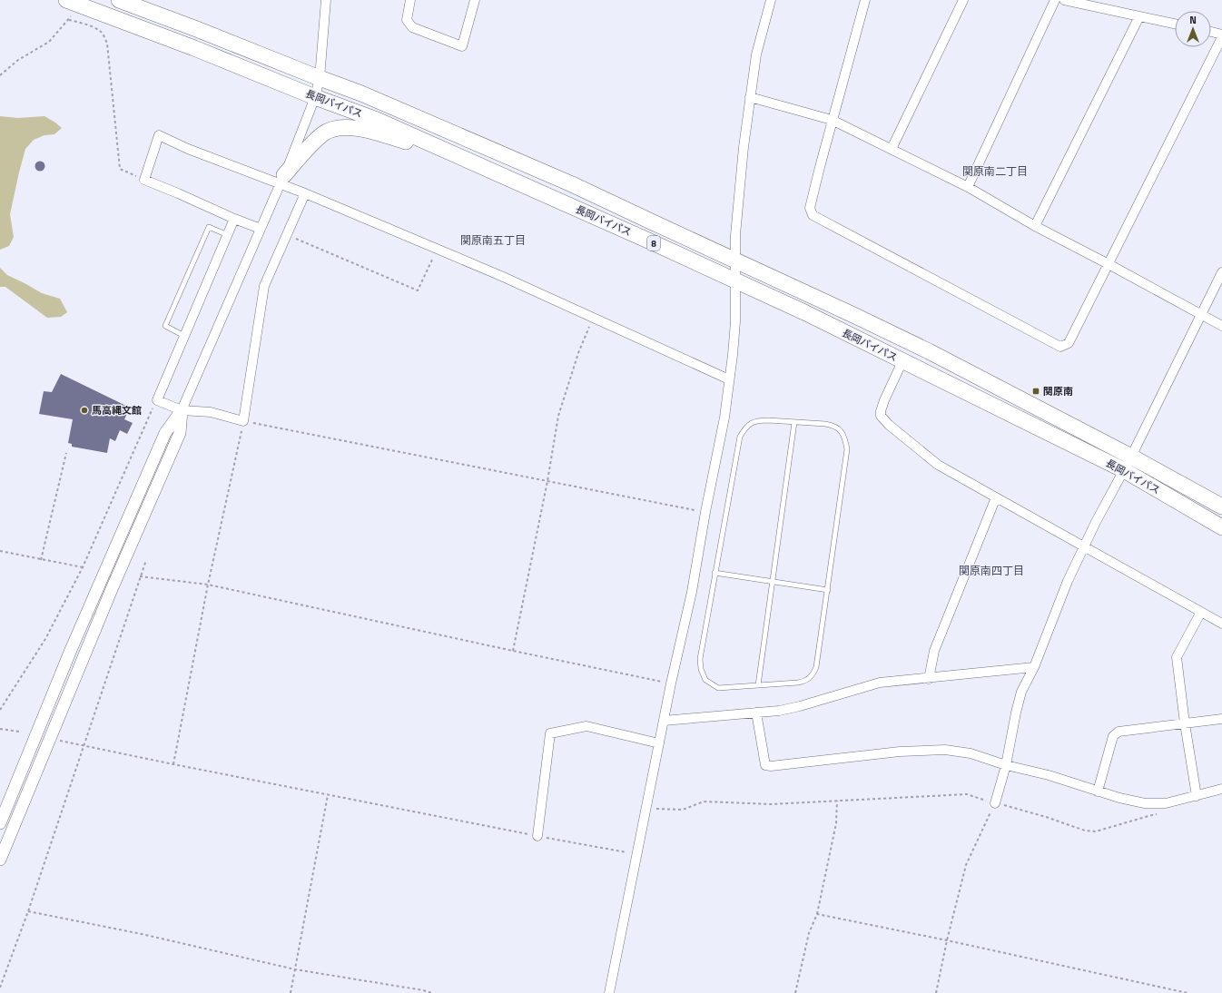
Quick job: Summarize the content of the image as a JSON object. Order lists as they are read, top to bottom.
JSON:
{
  "streets": {
    "highway": ["長岡バイパス", "8"]
  },
  "districts": ["関原南二丁目", "関原南五丁目", "関原南四丁目"],
  "places": {
    "transit": ["関原南"],
    "other": ["馬高縄文館"]
  },
  "north": "top"
}
